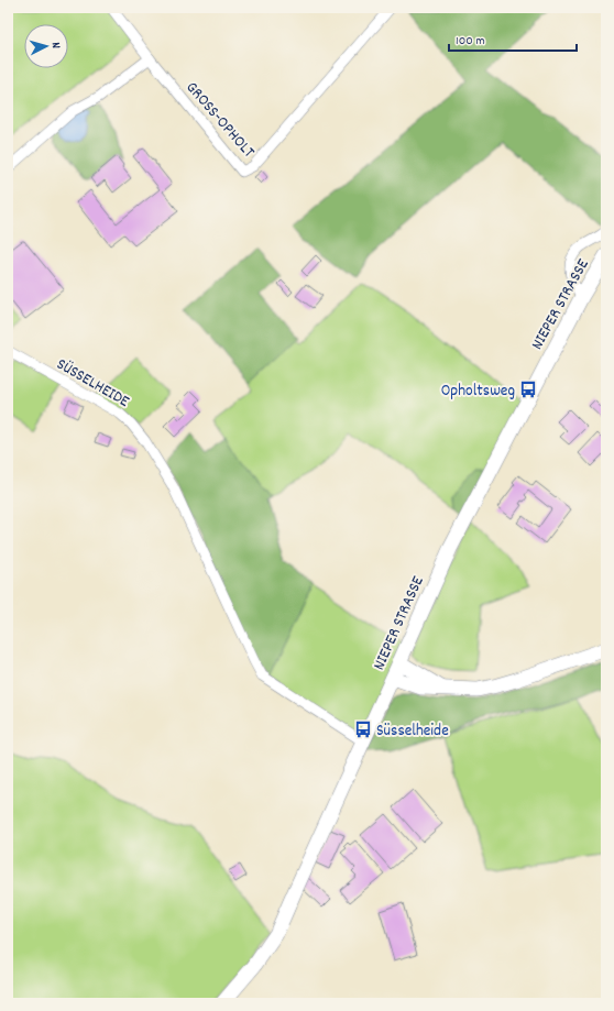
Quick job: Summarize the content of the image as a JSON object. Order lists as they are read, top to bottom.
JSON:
{
  "streets": {
    "main road": ["NIEPER STRASSE"],
    "street": ["GROSS-OPHOLT", "SÜSSELHEIDE"]
  },
  "crossings": [
    ["NIEPER STRASSE", "SÜSSELHEIDE"]
  ],
  "places": {
    "bus stop": ["Opholtsweg", "Süsselheide"]
  },
  "scale_bar": "100 m",
  "north": "right"
}
